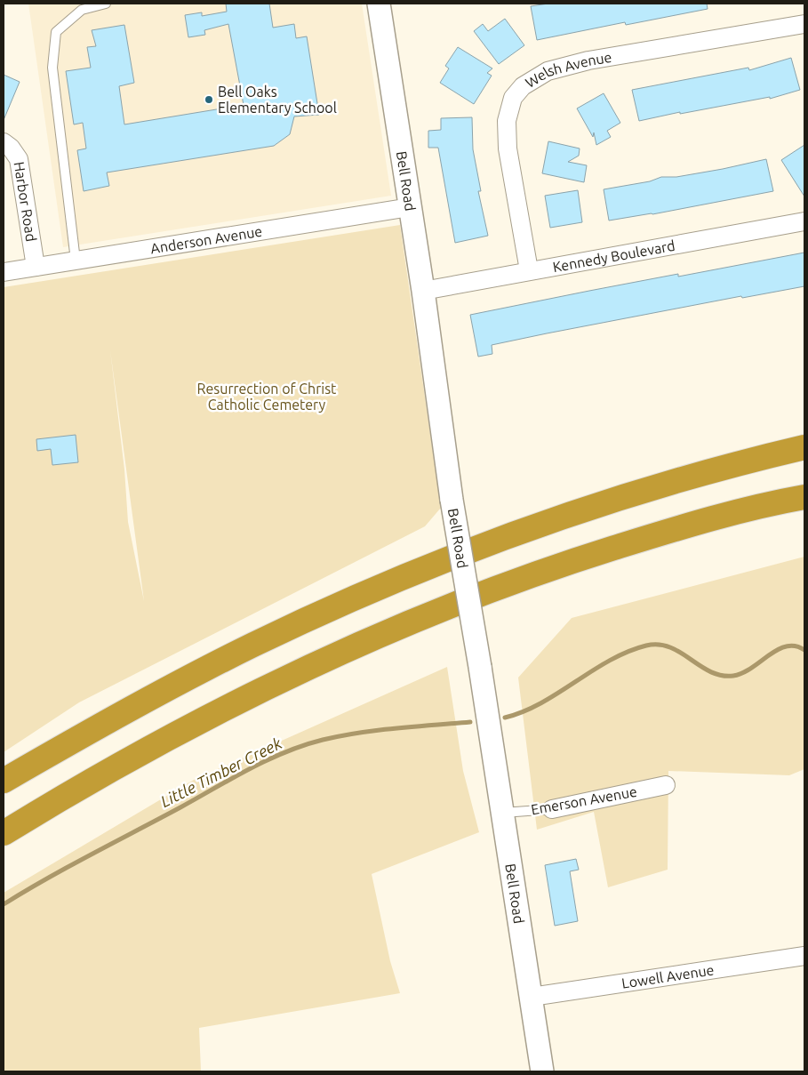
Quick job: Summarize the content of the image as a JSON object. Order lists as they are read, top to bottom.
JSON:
{
  "streets": {
    "street": [
      "Welsh Avenue",
      "Bell Road",
      "Harbor Road",
      "Anderson Avenue",
      "Kennedy Boulevard",
      "Emerson Avenue",
      "Lowell Avenue"
    ]
  },
  "crossings": [
    ["Welsh Avenue", "Kennedy Boulevard"],
    ["Bell Road", "Anderson Avenue"],
    ["Bell Road", "Kennedy Boulevard"],
    ["Bell Road", "Emerson Avenue"],
    ["Bell Road", "Lowell Avenue"],
    ["Harbor Road", "Anderson Avenue"]
  ],
  "water": ["Little Timber Creek"],
  "parks": ["Resurrection of Christ Catholic Cemetery"],
  "places": ["Bell Oaks Elementary School"]
}
